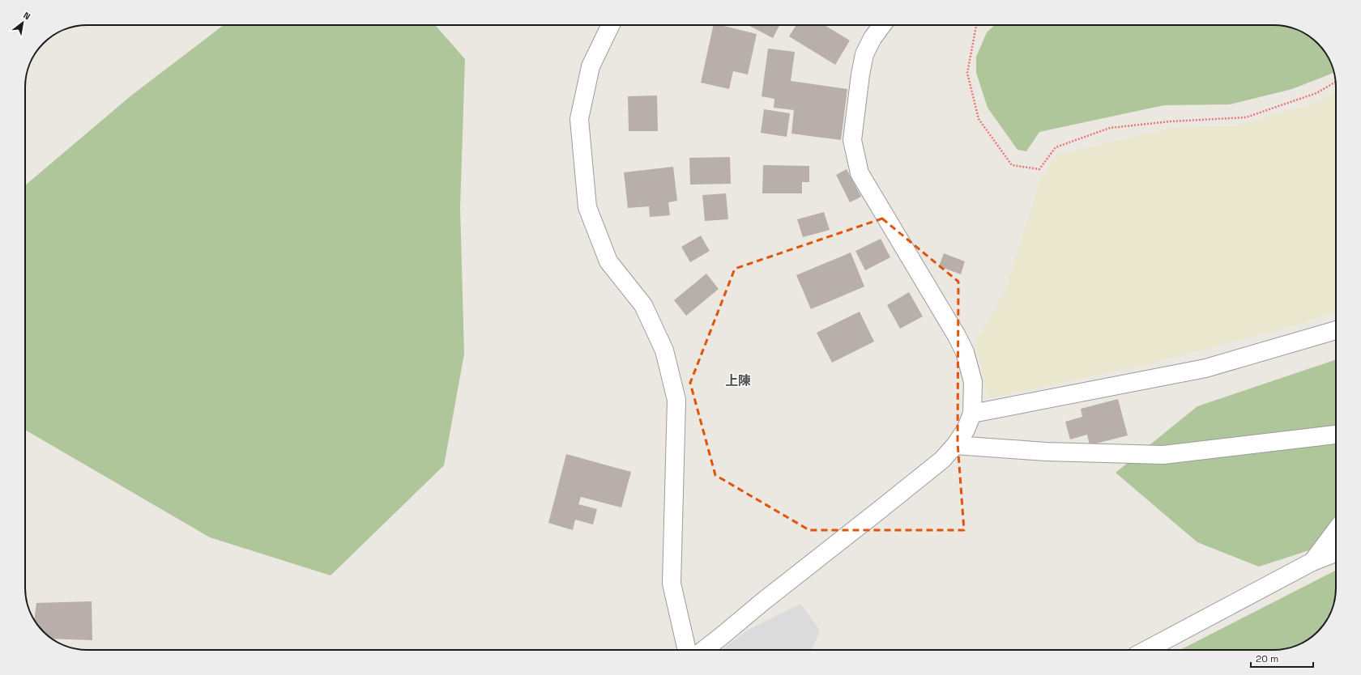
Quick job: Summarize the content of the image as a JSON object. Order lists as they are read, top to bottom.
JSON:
{
  "districts": ["上陳"],
  "scale_bar": "20 m",
  "north": "top right"
}
